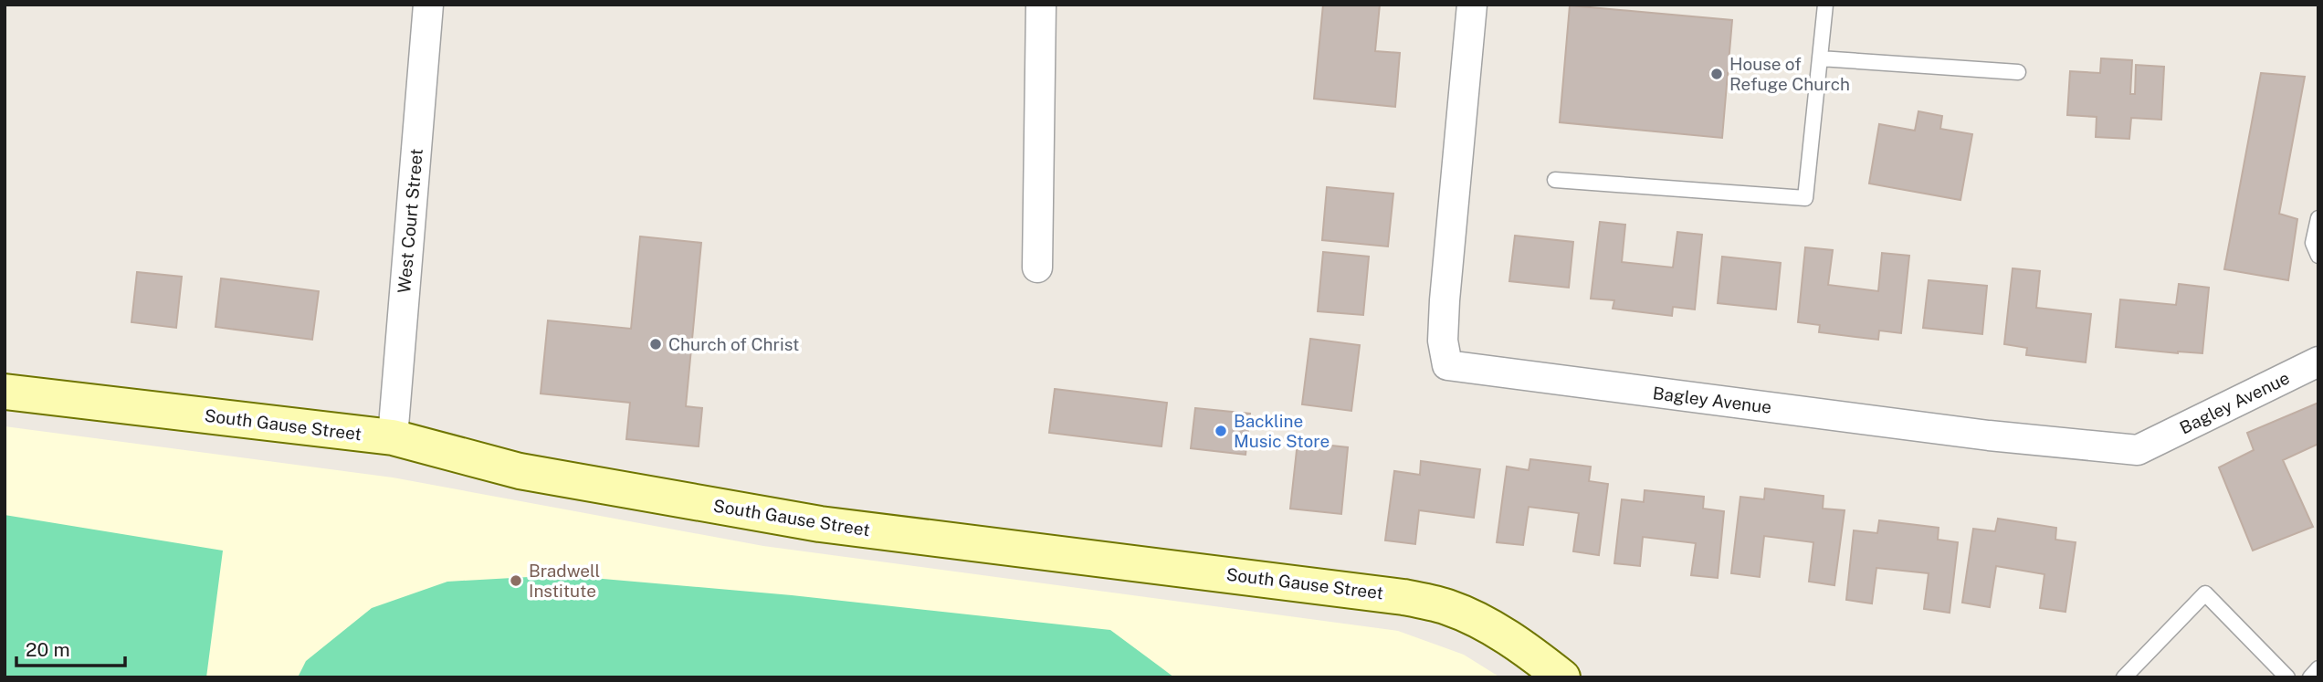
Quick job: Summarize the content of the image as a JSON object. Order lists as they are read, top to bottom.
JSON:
{
  "streets": {
    "street": ["West Court Street", "Bagley Avenue", "South Gause Street"]
  },
  "crossings": [
    ["West Court Street", "South Gause Street"]
  ],
  "places": [
    "House of Refuge Church",
    "Church of Christ",
    "Backline Music Store",
    "Bradwell Institute"
  ],
  "scale_bar": "20 m"
}
